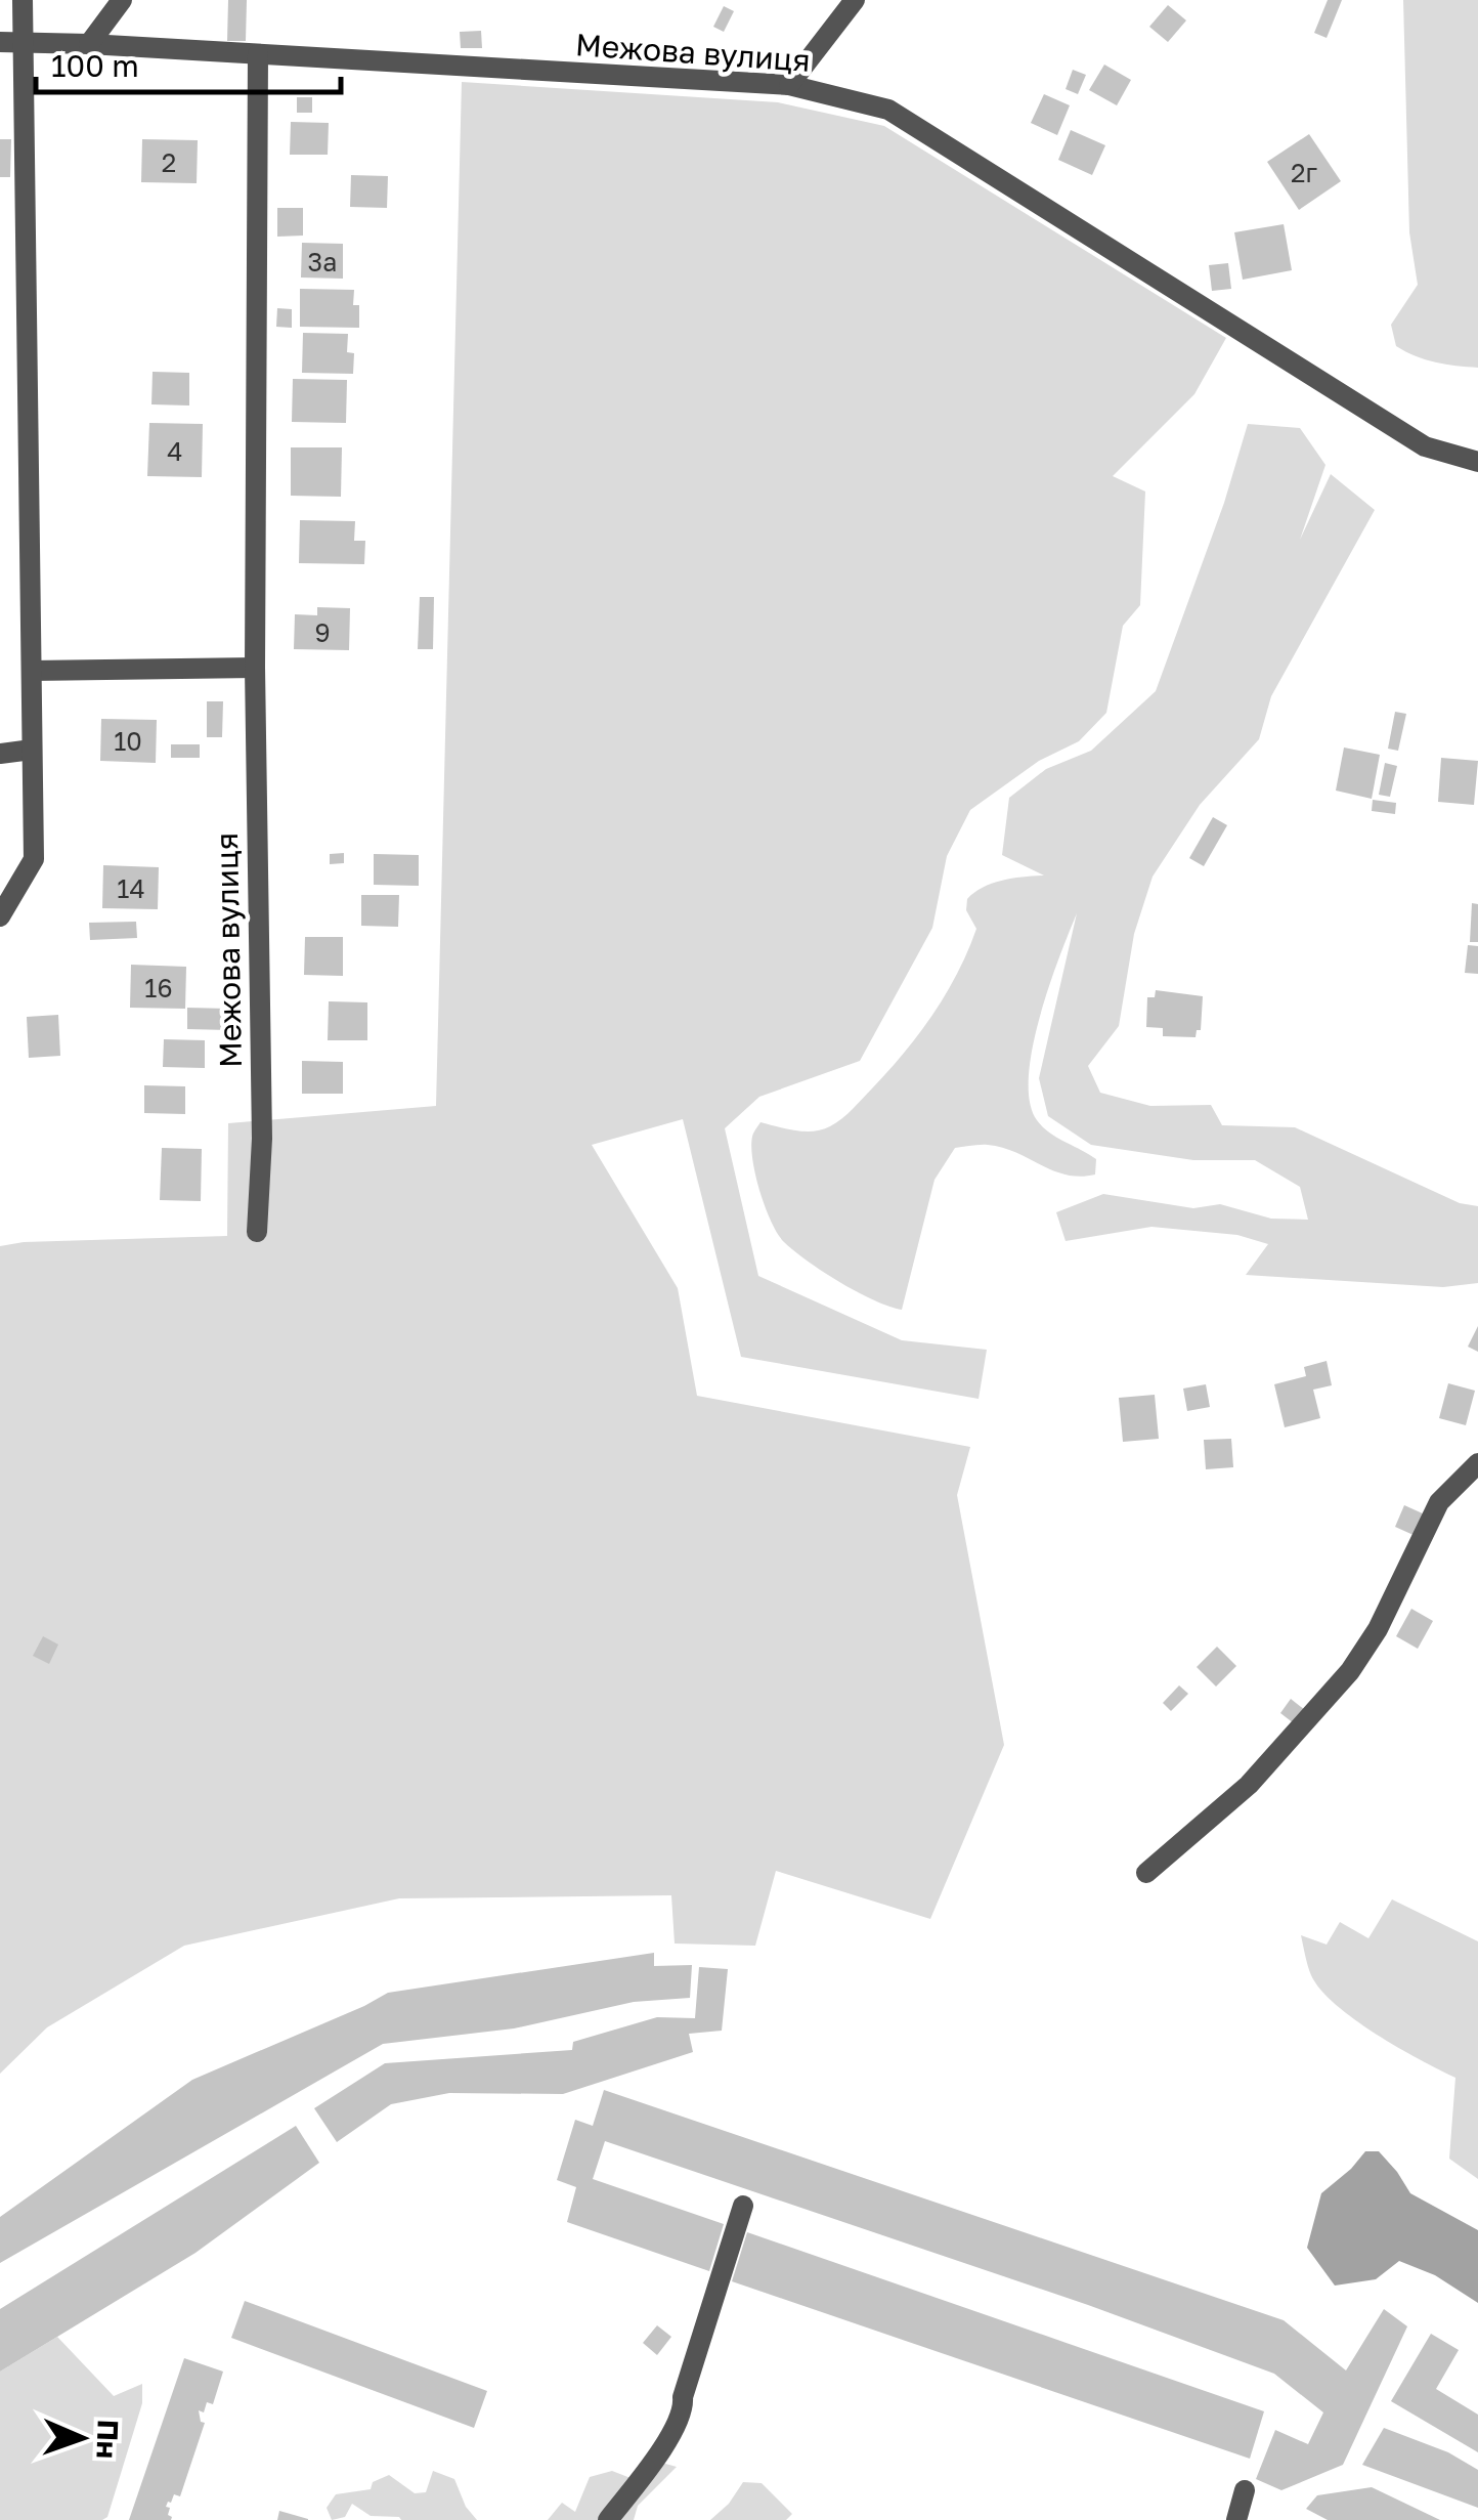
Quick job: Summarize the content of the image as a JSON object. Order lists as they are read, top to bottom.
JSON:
{
  "streets": {
    "street": ["Межова вулиця"]
  },
  "house_numbers": [
    "2",
    "2г",
    "3а",
    "4",
    "9",
    "10",
    "14",
    "16"
  ],
  "scale_bar": "100 m",
  "north": "right"
}
